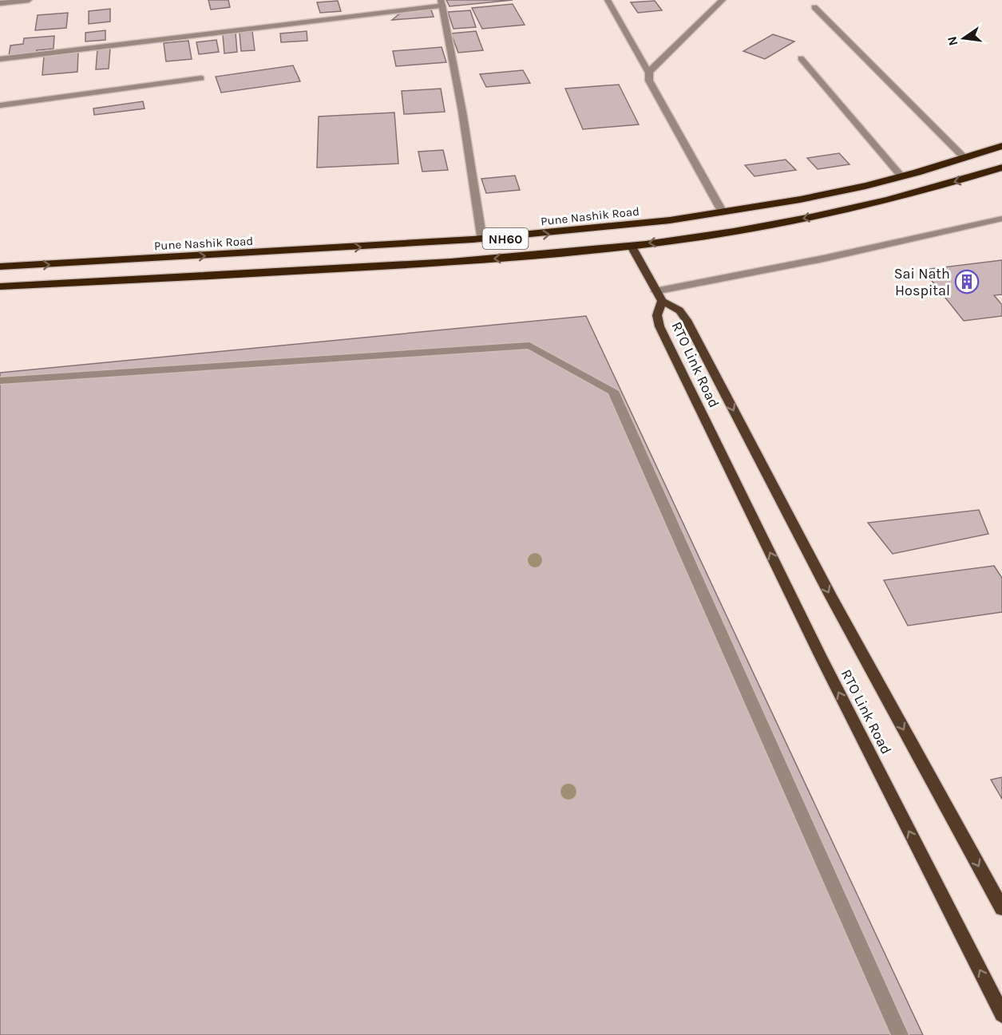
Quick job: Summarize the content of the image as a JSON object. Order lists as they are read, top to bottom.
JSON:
{
  "streets": {
    "highway": ["Pune Nashik Road", "NH60"],
    "main road": ["RTO Link Road"]
  },
  "places": {
    "building": ["Sai Nath Hospital"]
  },
  "north": "left"
}
